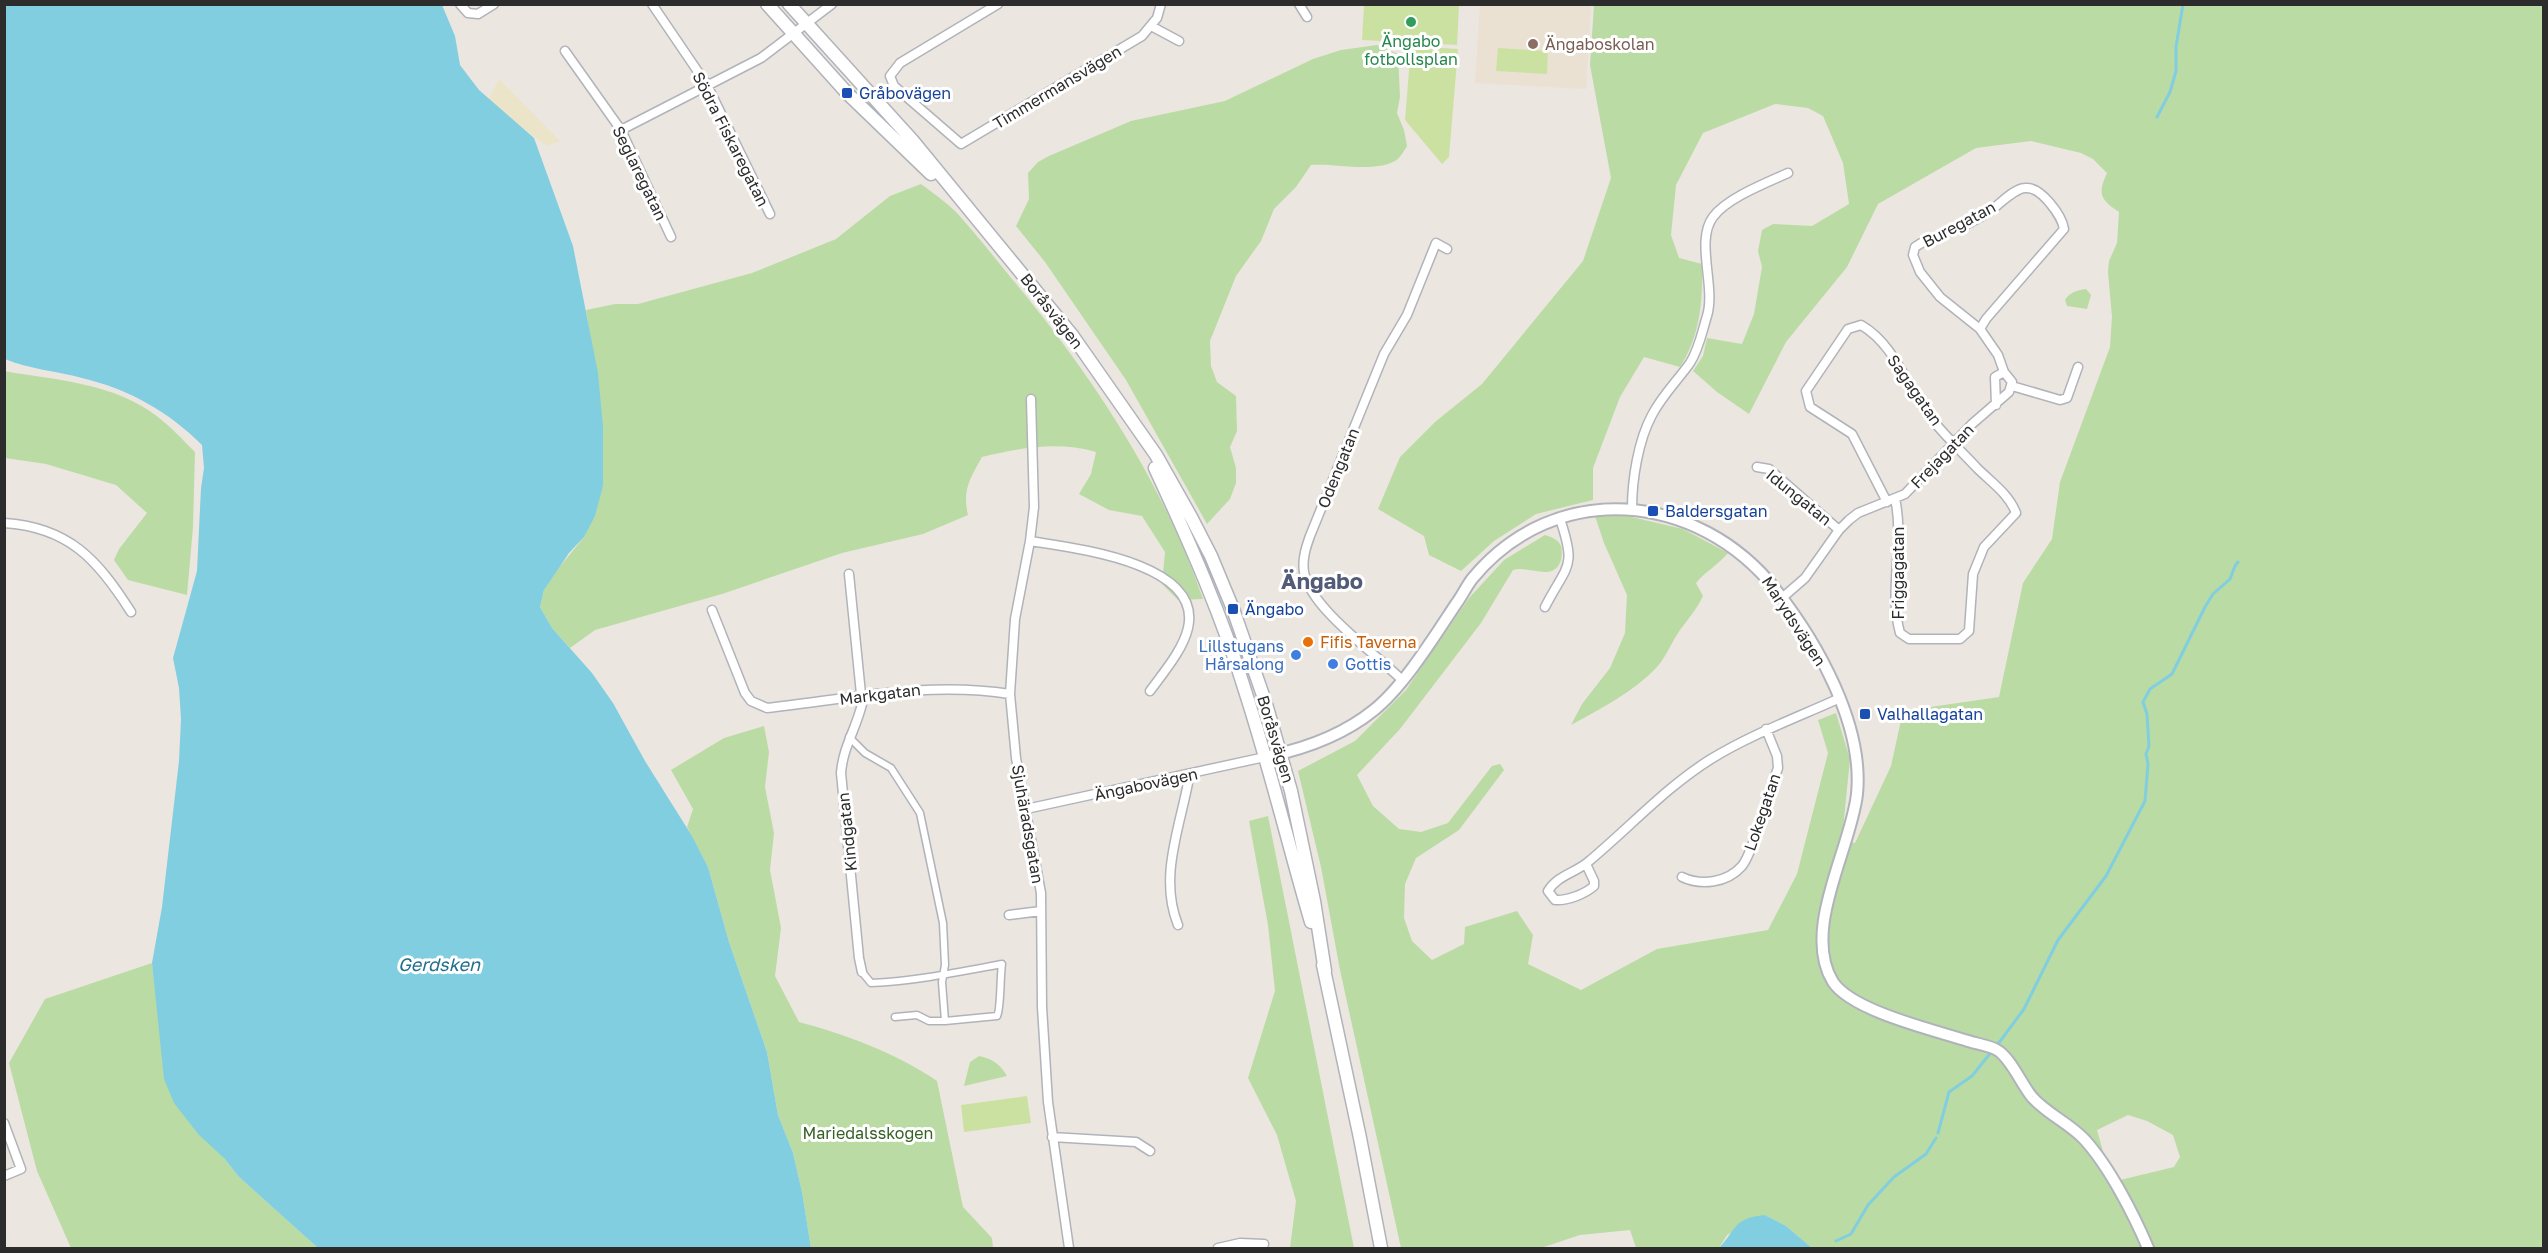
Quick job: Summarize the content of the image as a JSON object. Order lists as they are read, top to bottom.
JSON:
{
  "streets": {
    "main road": ["Boråsvägen"],
    "street": [
      "Timmermansvägen",
      "Södra Fiskaregatan",
      "Seglaregatan",
      "Buregatan",
      "Sagagatan",
      "Frejagatan",
      "Odengatan",
      "Idungatan",
      "Friggagatan",
      "Marydsvägen",
      "Markgatan",
      "Ängabovägen",
      "Lokegatan",
      "Sjuhäradsgatan",
      "Kindgatan"
    ]
  },
  "crossings": [
    ["Boråsvägen", "Marydsvägen"],
    ["Boråsvägen", "Ängabovägen"],
    ["Sagagatan", "Frejagatan"],
    ["Sagagatan", "Friggagatan"],
    ["Frejagatan", "Idungatan"],
    ["Frejagatan", "Friggagatan"],
    ["Frejagatan", "Marydsvägen"],
    ["Odengatan", "Marydsvägen"],
    ["Marydsvägen", "Ängabovägen"],
    ["Markgatan", "Sjuhäradsgatan"],
    ["Markgatan", "Kindgatan"],
    ["Ängabovägen", "Sjuhäradsgatan"]
  ],
  "districts": ["Ängabo"],
  "water": ["Gerdsken"],
  "parks": ["Mariedalsskogen"],
  "places": {
    "other": [
      "Ängabo fotbollsplan",
      "Ängaboskolan",
      "Fifis Taverna",
      "Lillstugans Hårsalong",
      "Gottis"
    ],
    "transit": [
      "Gråbovägen",
      "Baldersgatan",
      "Ängabo",
      "Valhallagatan"
    ]
  }
}
